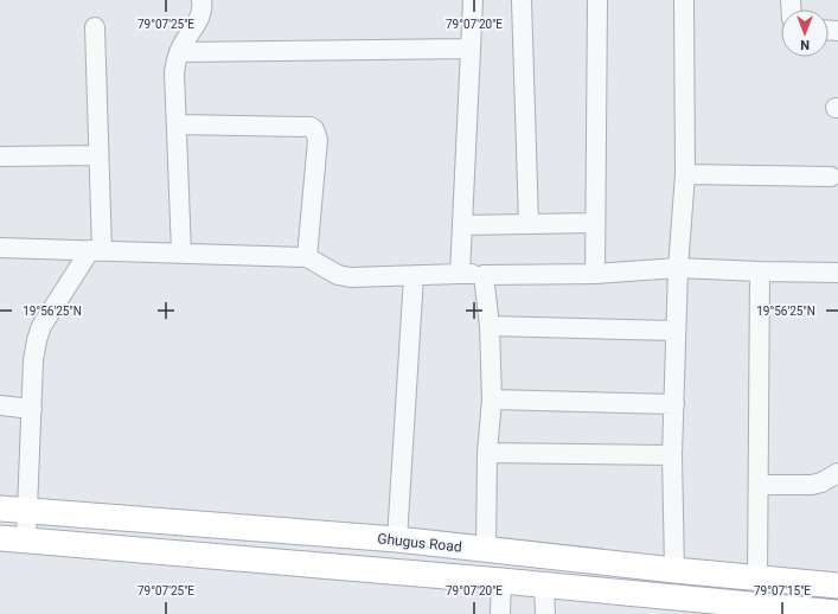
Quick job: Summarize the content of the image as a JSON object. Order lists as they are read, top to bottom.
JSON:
{
  "streets": {
    "main road": ["Ghugus Road"]
  },
  "north": "bottom",
  "coordinates": [
    "79°07'25\"E",
    "79°07'20\"E",
    "19°56'25\"N",
    "79°07'15\"E"
  ]
}
